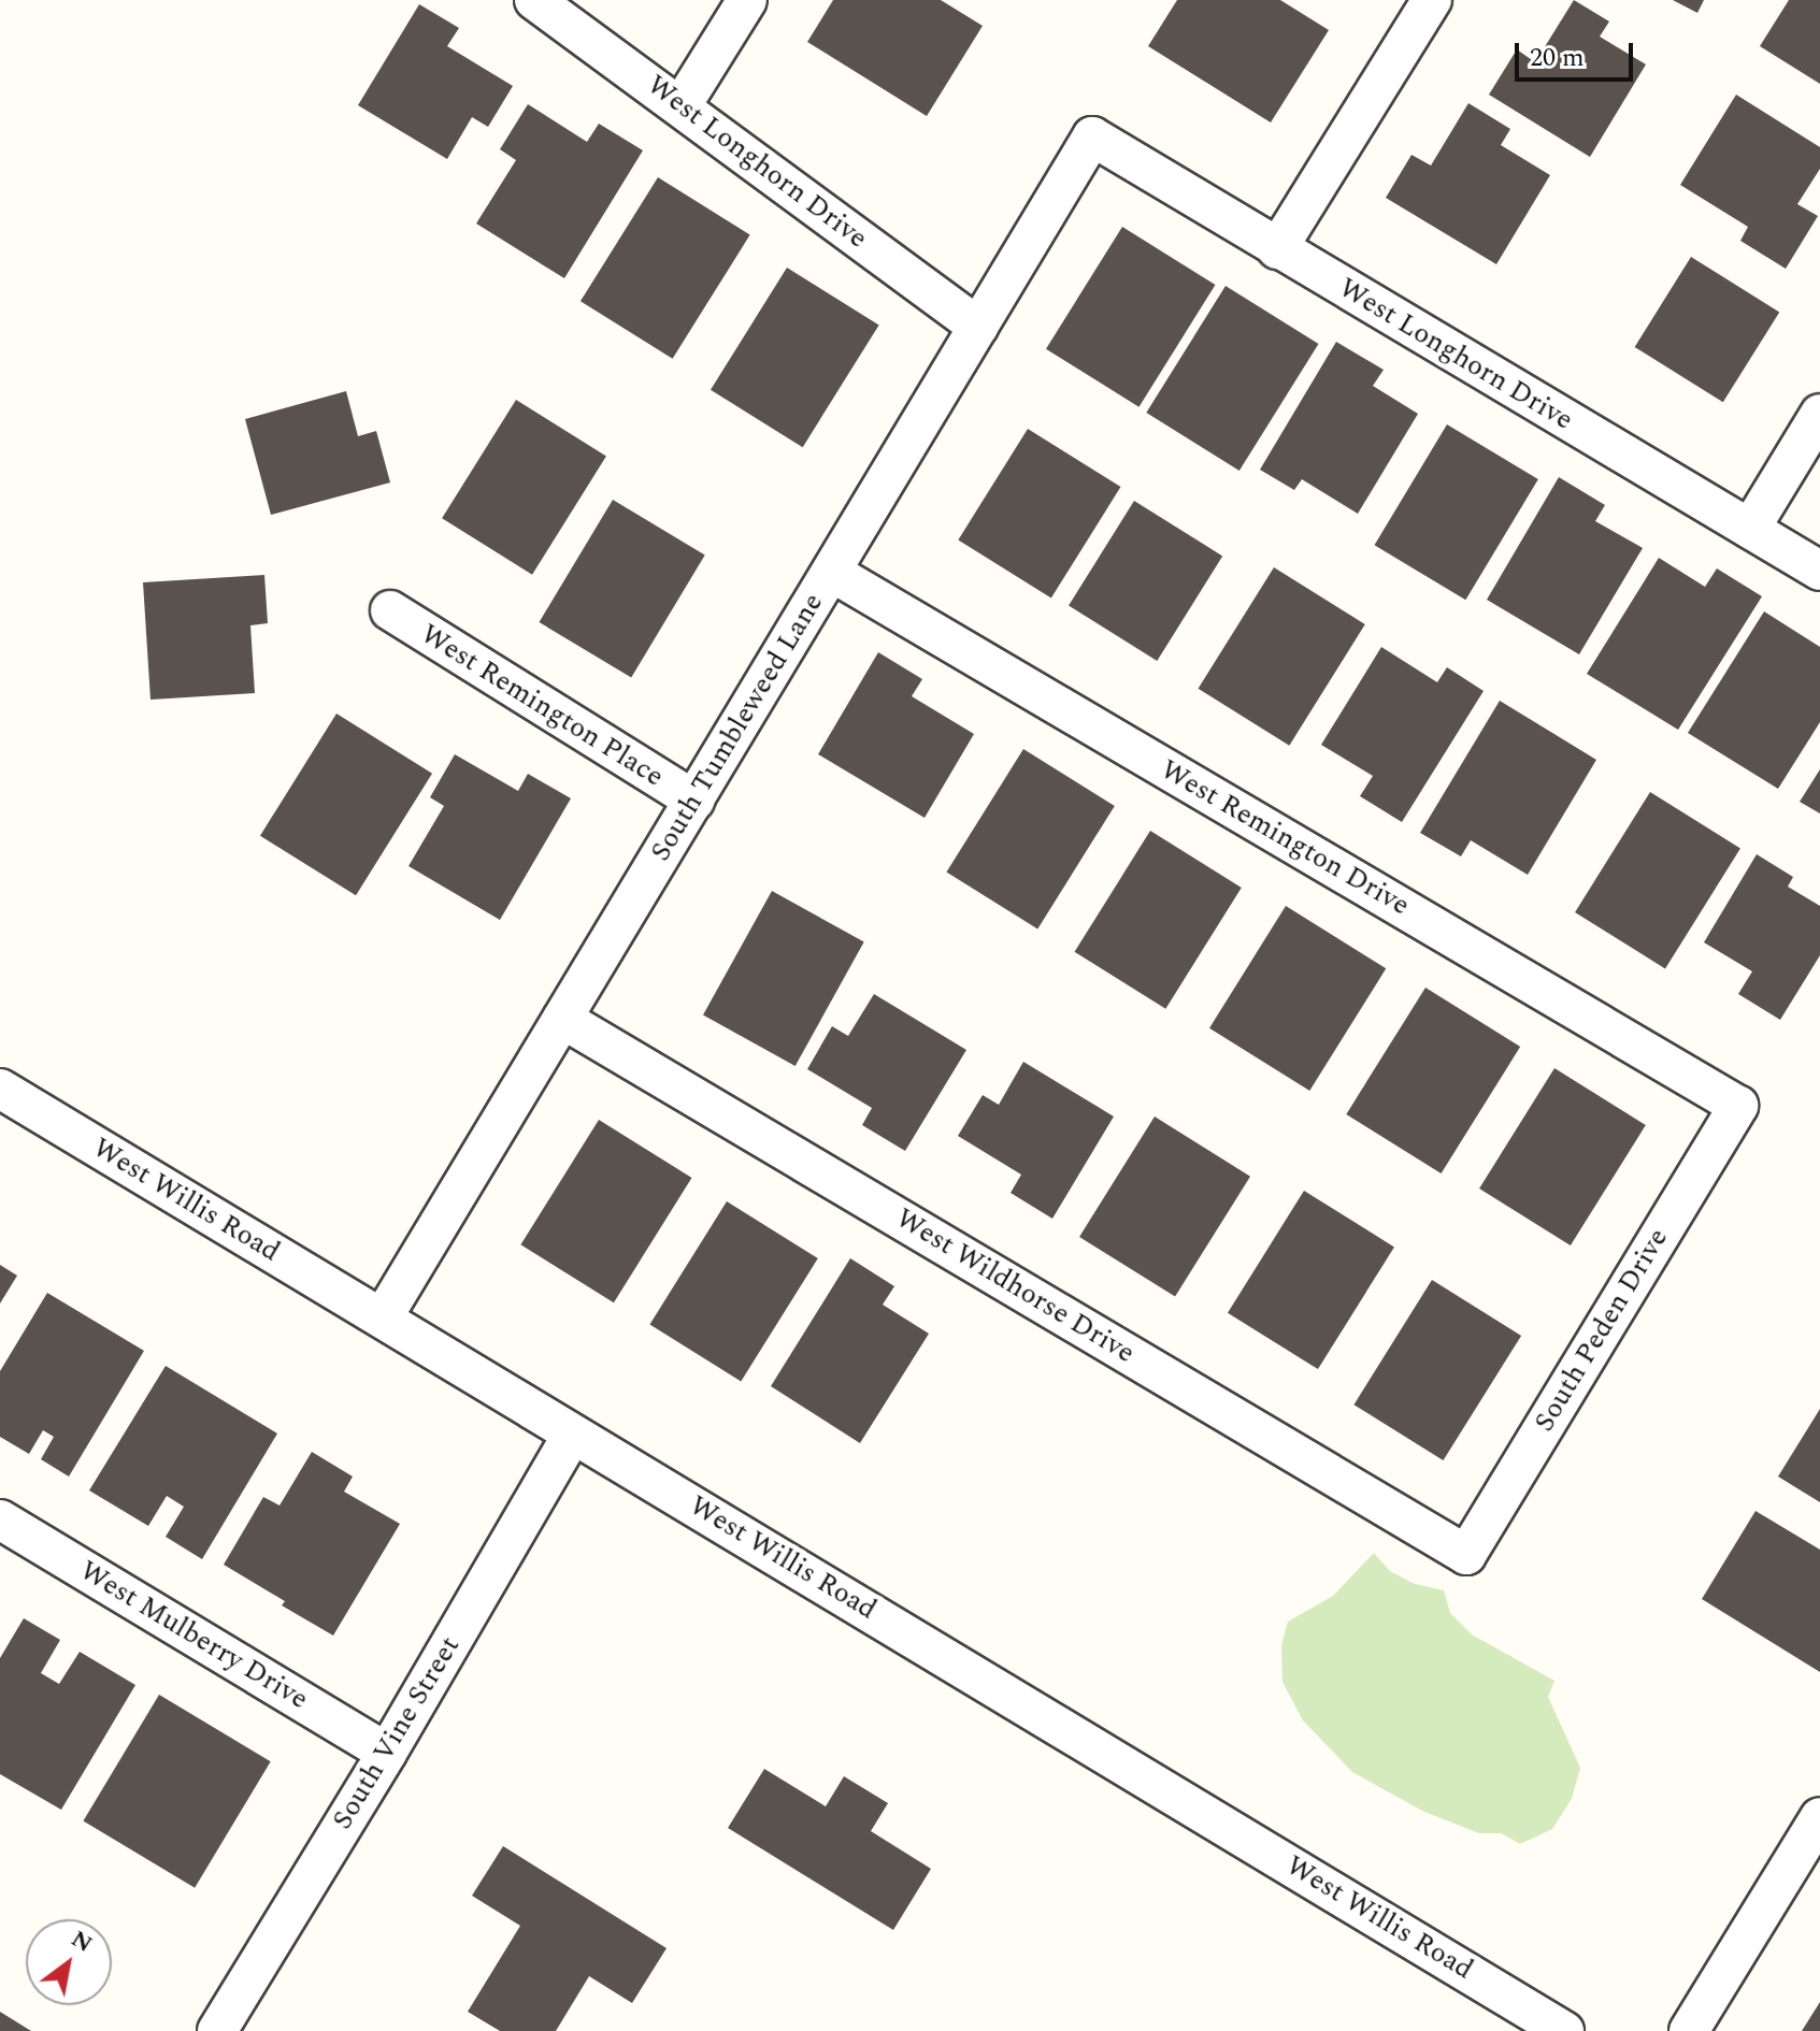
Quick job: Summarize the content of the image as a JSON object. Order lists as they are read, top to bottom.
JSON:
{
  "streets": {
    "street": [
      "West Longhorn Drive",
      "West Remington Place",
      "South Tumbleweed Lane",
      "West Remington Drive",
      "West Willis Road",
      "West Wildhorse Drive",
      "South Peden Drive",
      "West Mulberry Drive",
      "South Vine Street"
    ]
  },
  "crossings": [
    ["West Longhorn Drive", "South Tumbleweed Lane"],
    ["West Remington Place", "South Tumbleweed Lane"],
    ["South Tumbleweed Lane", "West Remington Drive"],
    ["South Tumbleweed Lane", "West Willis Road"],
    ["South Tumbleweed Lane", "West Wildhorse Drive"],
    ["West Remington Drive", "South Peden Drive"],
    ["West Willis Road", "South Vine Street"],
    ["West Wildhorse Drive", "South Peden Drive"],
    ["West Mulberry Drive", "South Vine Street"]
  ],
  "scale_bar": "20 m",
  "north": "top right"
}
